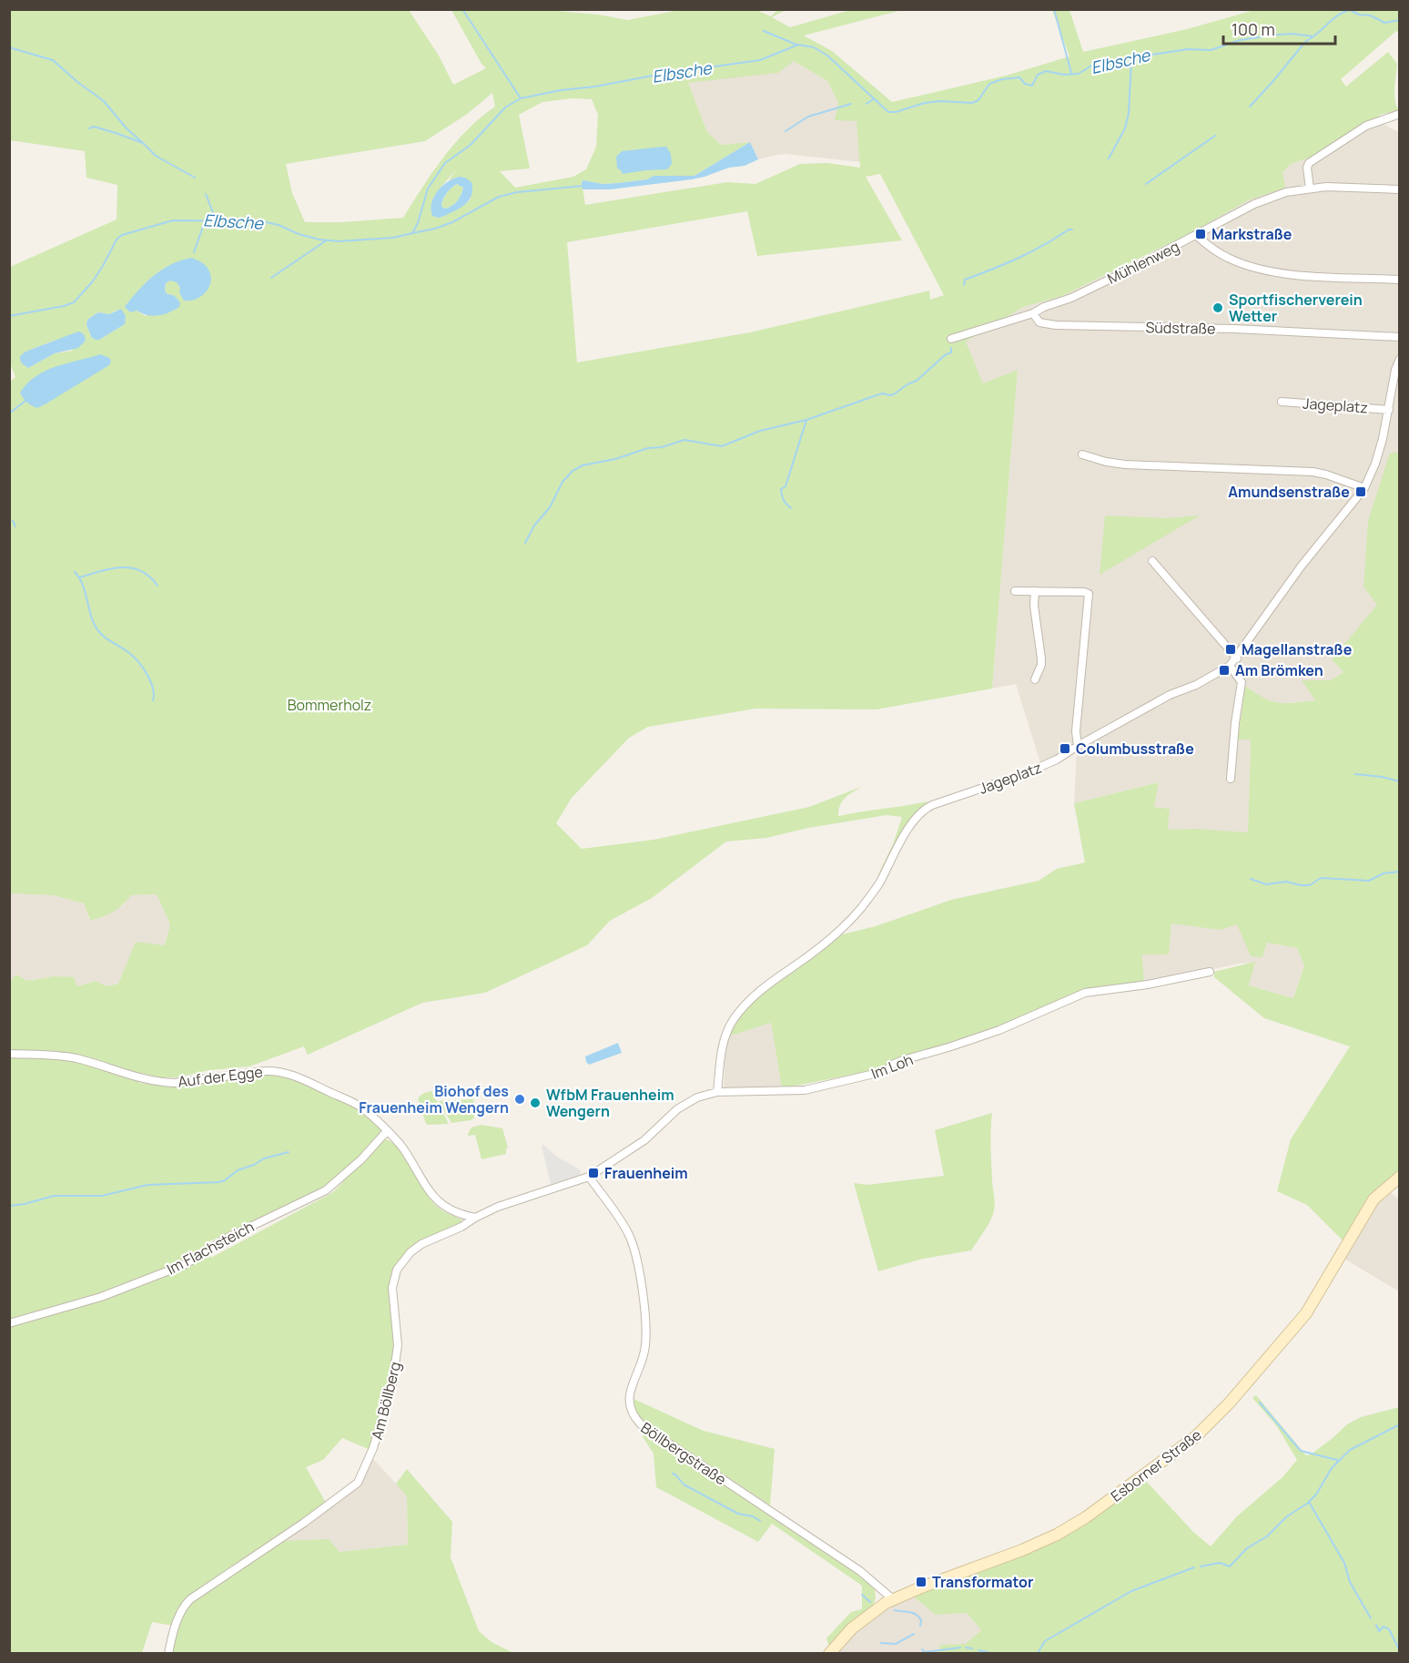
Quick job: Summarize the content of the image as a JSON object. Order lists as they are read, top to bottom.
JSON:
{
  "streets": {
    "main road": ["Esborner Straße"],
    "street": [
      "Mühlenweg",
      "Südstraße",
      "Jageplatz",
      "Im Loh",
      "Auf der Egge",
      "Im Flachsteich",
      "Am Böllberg",
      "Böllbergstraße"
    ]
  },
  "crossings": [
    ["Mühlenweg", "Südstraße"],
    ["Jageplatz", "Im Loh"],
    ["Im Loh", "Am Böllberg"],
    ["Im Loh", "Böllbergstraße"],
    ["Auf der Egge", "Im Flachsteich"],
    ["Auf der Egge", "Am Böllberg"],
    ["Am Böllberg", "Böllbergstraße"],
    ["Böllbergstraße", "Esborner Straße"]
  ],
  "water": ["Elbsche"],
  "parks": ["Bommerholz"],
  "places": {
    "transit": [
      "Markstraße",
      "Amundsenstraße",
      "Magellanstraße",
      "Am Brömken",
      "Columbusstraße",
      "Frauenheim",
      "Transformator"
    ],
    "other": ["Sportfischerverein Wetter", "Biohof des Frauenheim Wengern", "WfbM Frauenheim Wengern"]
  },
  "scale_bar": "100 m"
}
